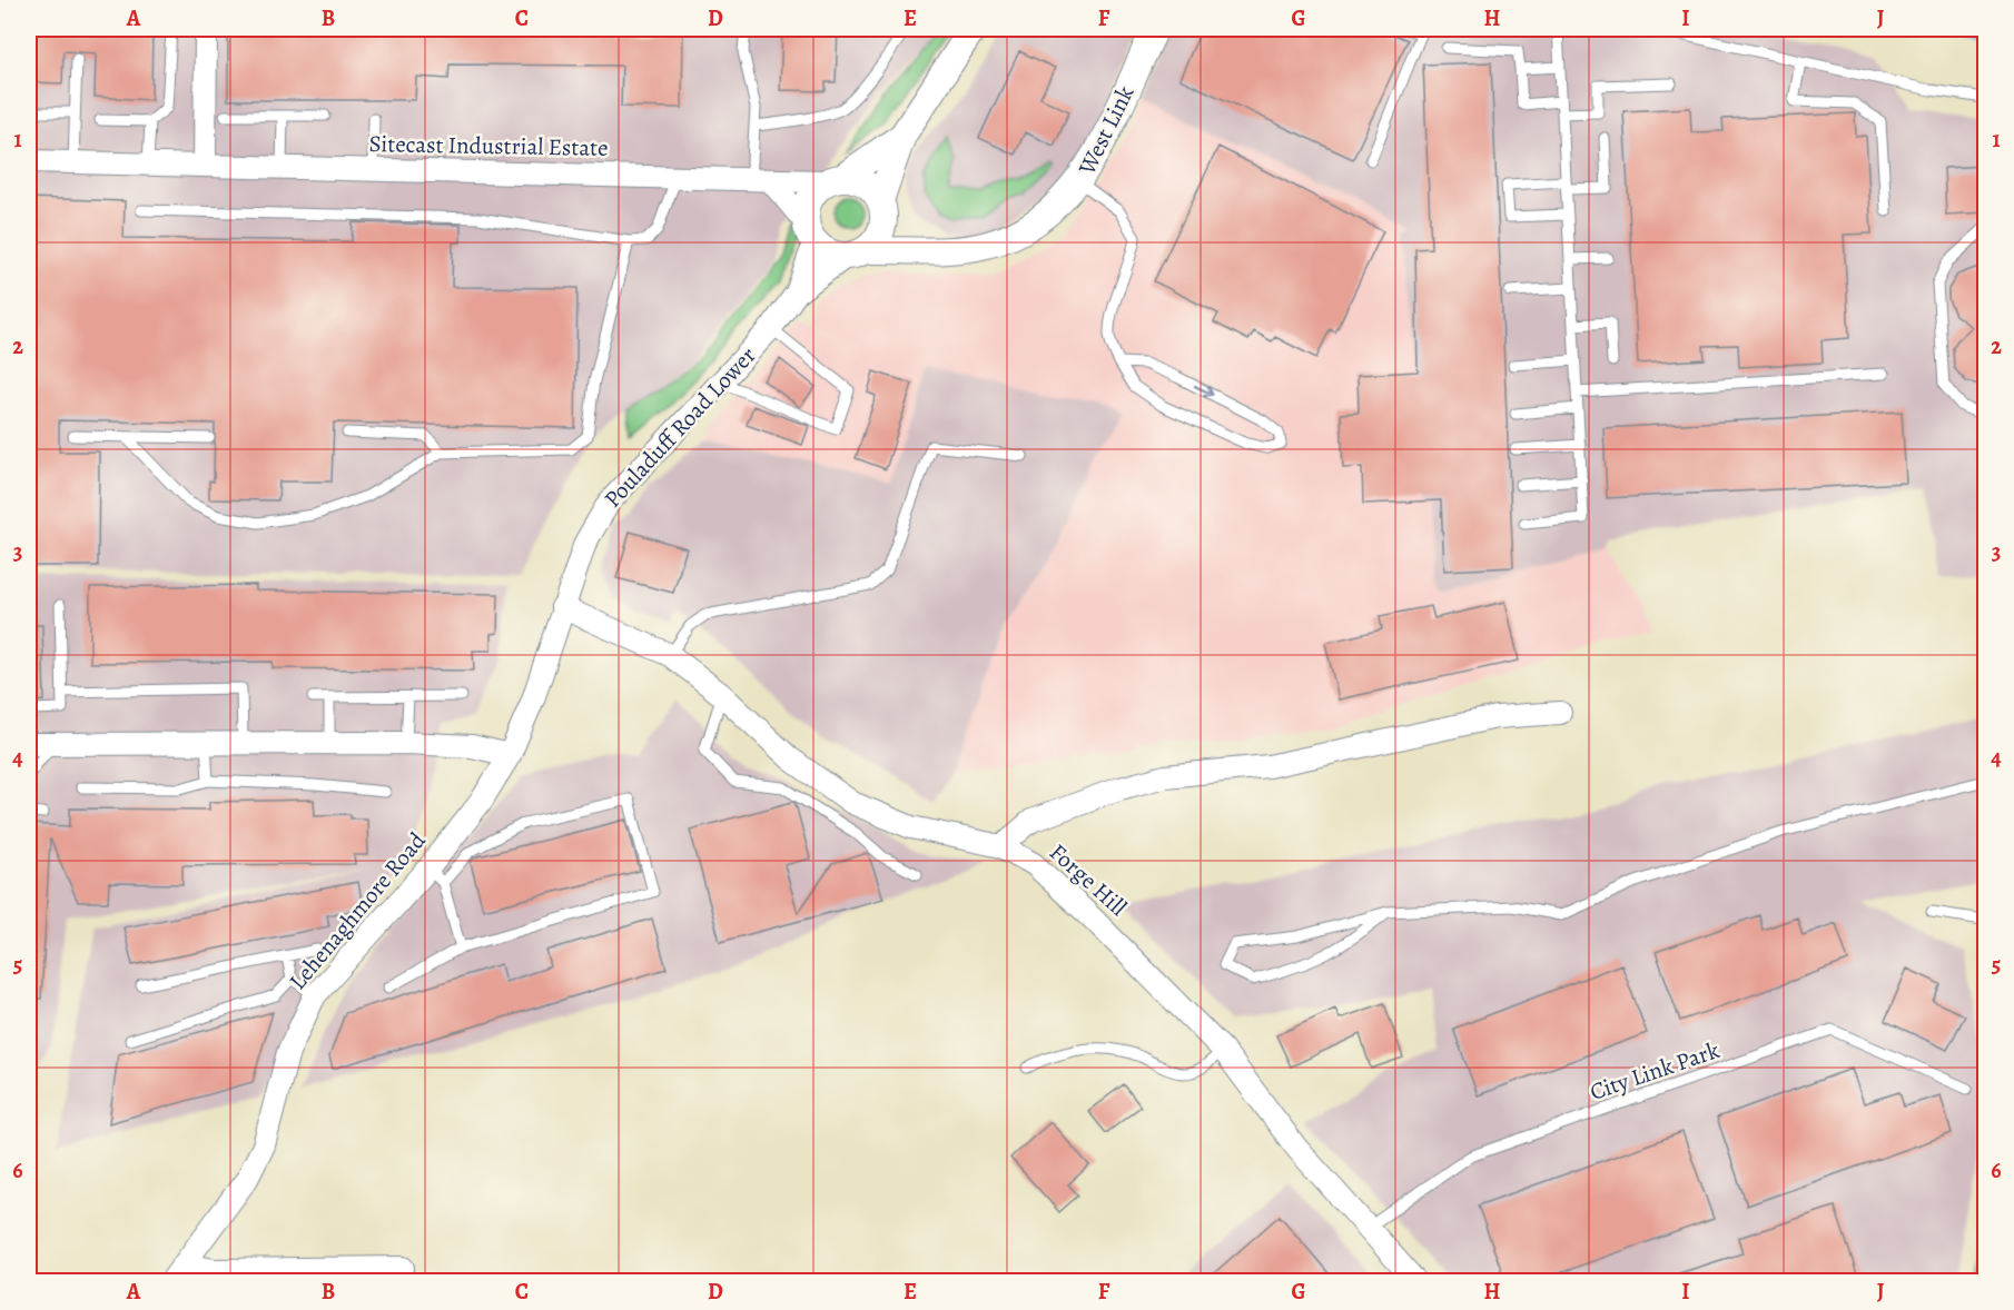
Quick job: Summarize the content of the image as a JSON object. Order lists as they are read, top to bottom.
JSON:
{
  "streets": {
    "street": [
      "West Link",
      "Sitecast Industrial Estate",
      "Pouladuff Road Lower",
      "Forge Hill",
      "Lehenaghmore Road"
    ],
    "lane": ["City Link Park"]
  },
  "crossings": [
    ["West Link", "Sitecast Industrial Estate"],
    ["West Link", "Pouladuff Road Lower"],
    ["Sitecast Industrial Estate", "Pouladuff Road Lower"],
    ["Pouladuff Road Lower", "Forge Hill"],
    ["Pouladuff Road Lower", "Lehenaghmore Road"],
    ["Forge Hill", "Lehenaghmore Road"],
    ["Forge Hill", "City Link Park"]
  ],
  "grid": {
    "columns": [
      "A",
      "B",
      "C",
      "D",
      "E",
      "F",
      "G",
      "H",
      "I",
      "J"
    ],
    "rows": [
      "1",
      "2",
      "3",
      "4",
      "5",
      "6"
    ]
  }
}
